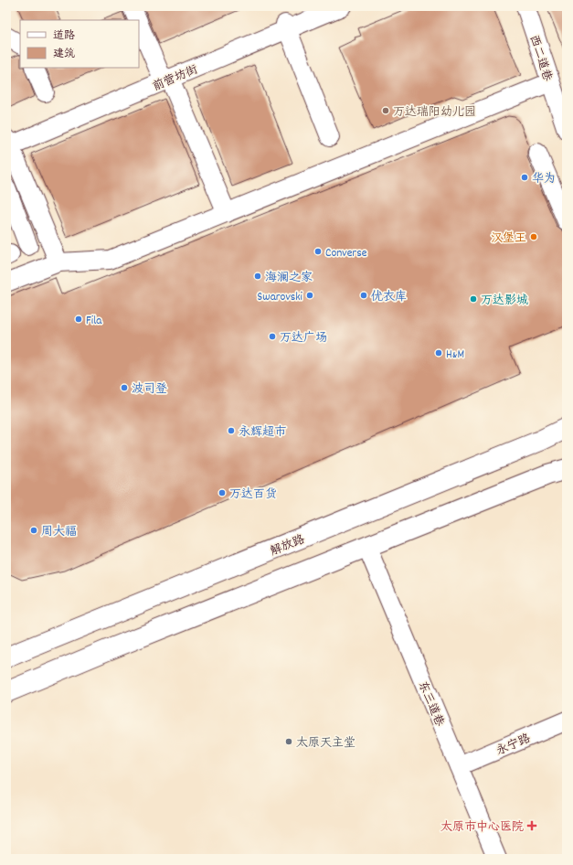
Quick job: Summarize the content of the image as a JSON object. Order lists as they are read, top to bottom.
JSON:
{
  "streets": {
    "main road": ["解放路"],
    "street": [
      "西二道巷",
      "前营坊街",
      "东三道巷",
      "永宁路"
    ]
  },
  "crossings": [
    ["东三道巷", "永宁路"]
  ],
  "places": {
    "other": [
      "万达瑞阳幼儿园",
      "华为",
      "汉堡王",
      "Converse",
      "海澜之家",
      "Swarovski",
      "优衣库",
      "万达影城",
      "Fila",
      "万达广场",
      "H&M",
      "波司登",
      "永辉超市",
      "万达百货",
      "周大福",
      "太原天主堂"
    ],
    "health": ["太原市中心医院"]
  },
  "legend": ["道路", "建筑"]
}
